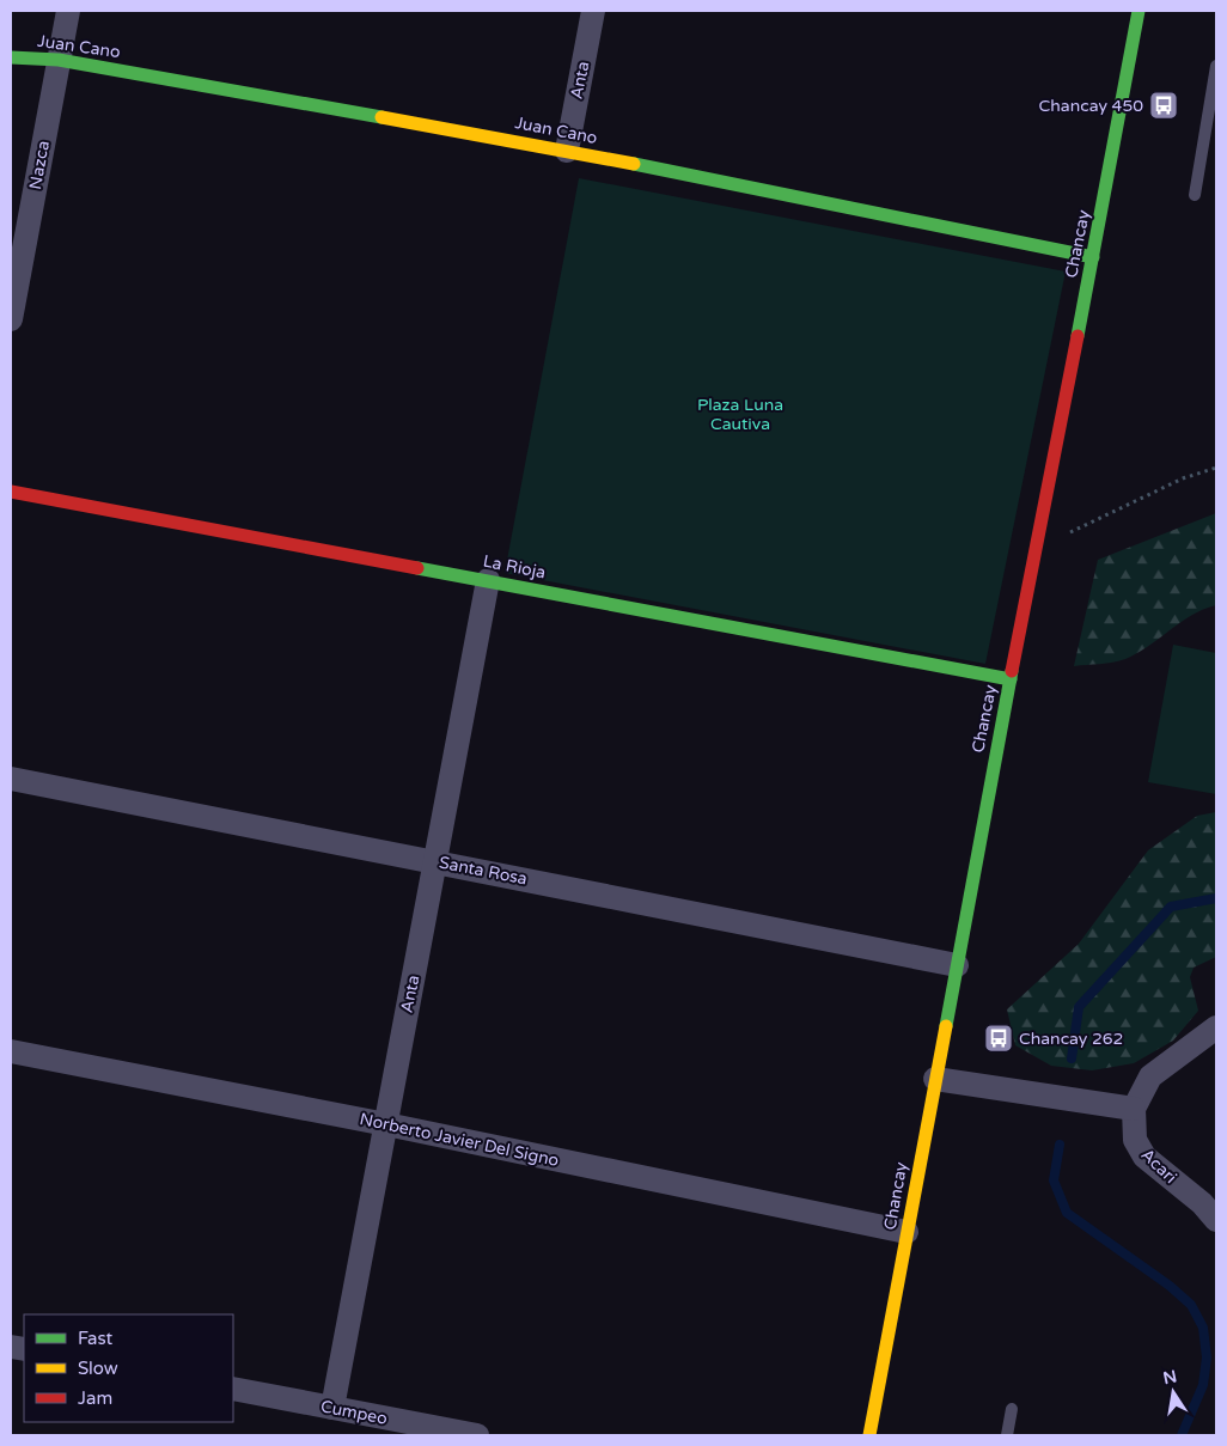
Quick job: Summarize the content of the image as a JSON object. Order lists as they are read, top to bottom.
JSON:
{
  "streets": {
    "street": [
      "Juan Cano",
      "Anta",
      "Nazca",
      "Chancay",
      "La Rioja",
      "Santa Rosa",
      "Norberto Javier Del Signo",
      "Acari",
      "Cumpeo"
    ]
  },
  "crossings": [
    ["Juan Cano", "Anta"],
    ["Juan Cano", "Nazca"],
    ["Juan Cano", "Chancay"],
    ["Anta", "La Rioja"],
    ["Anta", "Santa Rosa"],
    ["Anta", "Norberto Javier Del Signo"],
    ["Anta", "Cumpeo"],
    ["Chancay", "La Rioja"],
    ["Chancay", "Santa Rosa"],
    ["Chancay", "Norberto Javier Del Signo"]
  ],
  "parks": ["Plaza Luna Cautiva"],
  "places": {
    "bus stop": ["Chancay 450", "Chancay 262"]
  },
  "legend": ["Fast", "Slow", "Jam"],
  "north": "top"
}
